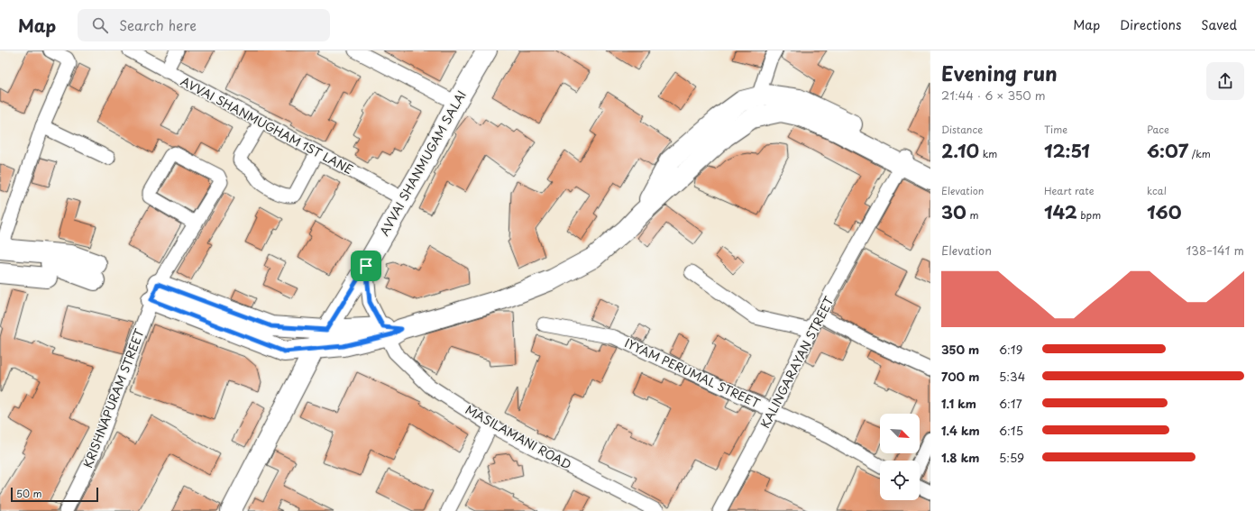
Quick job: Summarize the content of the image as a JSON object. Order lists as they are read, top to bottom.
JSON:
{
  "streets": {
    "main road": ["AVVAI SHANMUGAM SALAI"],
    "street": [
      "AVVAI SHANMUGHAM 1ST LANE",
      "KALINGARAYAN STREET",
      "IYYAM PERUMAL STREET",
      "KRISHNAPURAM STREET",
      "MASILAMANI ROAD"
    ]
  },
  "crossings": [
    ["AVVAI SHANMUGHAM 1ST LANE", "AVVAI SHANMUGAM SALAI"],
    ["AVVAI SHANMUGAM SALAI", "MASILAMANI ROAD"],
    ["KALINGARAYAN STREET", "IYYAM PERUMAL STREET"]
  ],
  "scale_bar": "50 m",
  "north": "bottom right",
  "page": {
    "header": "Map",
    "search": "Search here",
    "nav": ["Map", "Directions", "Saved"],
    "heading": ["Evening run", "21:44 · 6 × 350 m"],
    "stats": [
      ["Distance", "2.10 km"],
      ["Time", "12:51"],
      ["Pace", "6:07 /km"],
      ["Elevation", "30 m"],
      ["Heart rate", "142 bpm"],
      ["kcal", "160"]
    ],
    "chart": ["Elevation", "138–141 m"],
    "list": [
      {
        "name": "350 m",
        "note": "6:19"
      },
      {
        "name": "700 m",
        "note": "5:34"
      },
      {
        "name": "1.1 km",
        "note": "6:17"
      },
      {
        "name": "1.4 km",
        "note": "6:15"
      },
      {
        "name": "1.8 km",
        "note": "5:59"
      }
    ],
    "scale": "50 m"
  }
}
